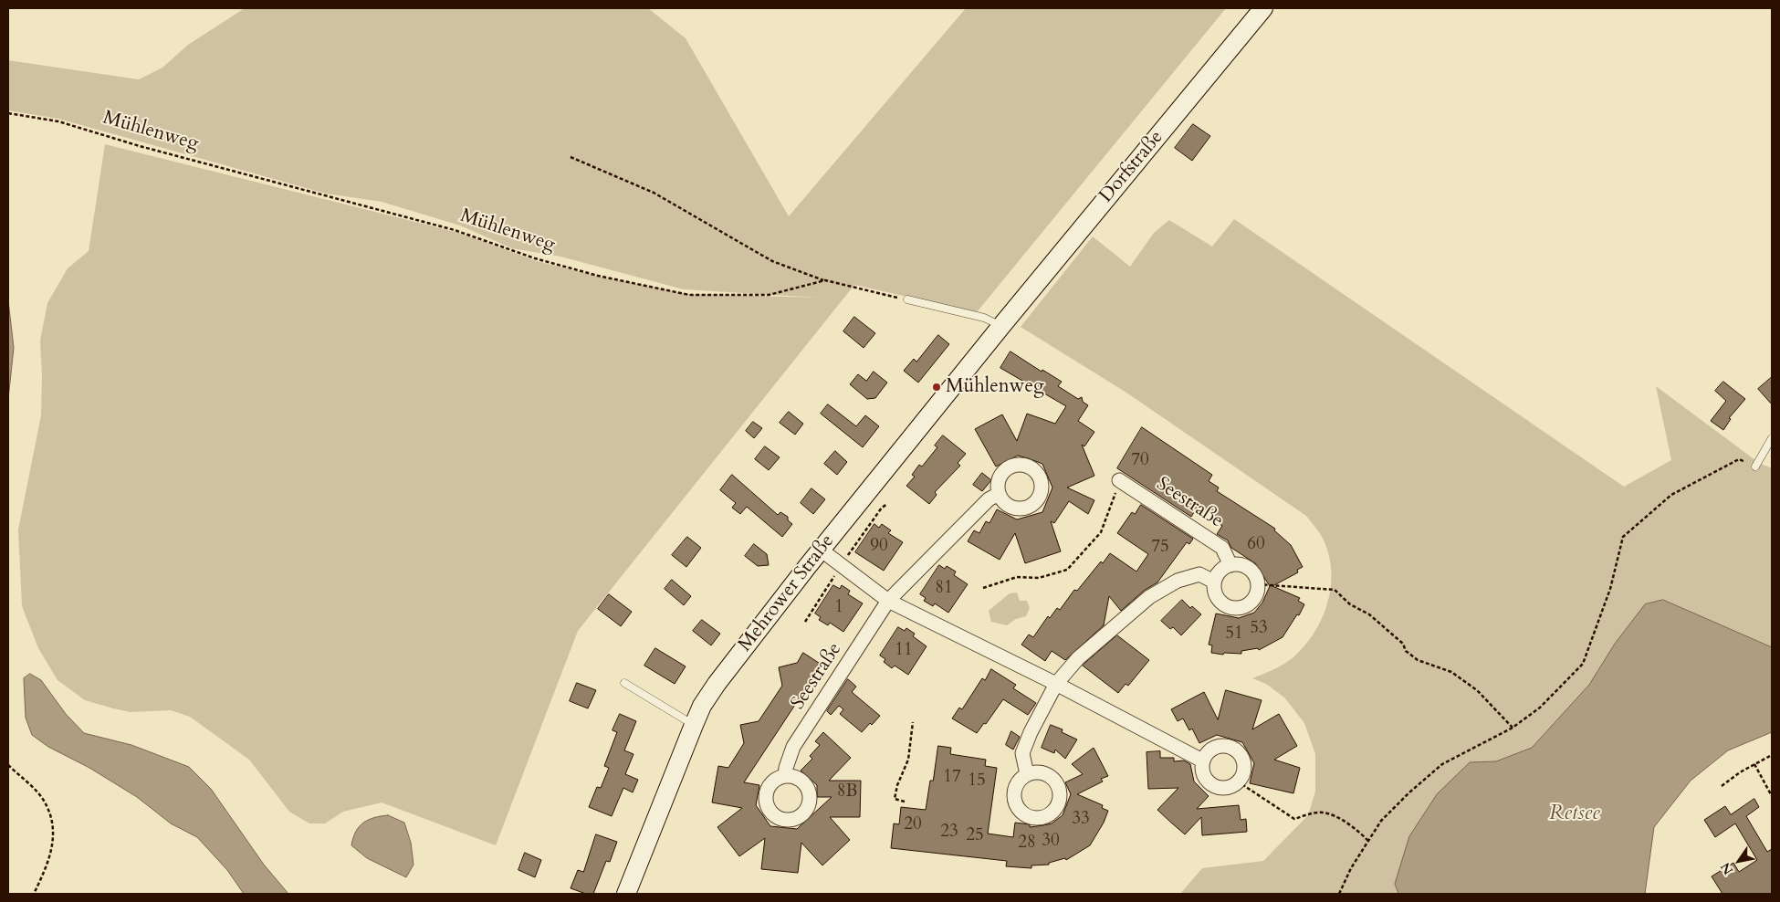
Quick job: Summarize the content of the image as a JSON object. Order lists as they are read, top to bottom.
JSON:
{
  "streets": {
    "main road": ["Dorfstraße", "Mehrower Straße"],
    "street": ["Seestraße"],
    "path": ["Mühlenweg"]
  },
  "crossings": [
    ["Dorfstraße", "Mehrower Straße"]
  ],
  "water": ["Retsee"],
  "places": ["Mühlenweg"],
  "house_numbers": [
    "70",
    "60",
    "90",
    "75",
    "81",
    "1",
    "53",
    "51",
    "11",
    "17",
    "15",
    "8B",
    "33",
    "20",
    "23",
    "25",
    "30",
    "28"
  ],
  "north": "bottom left"
}
